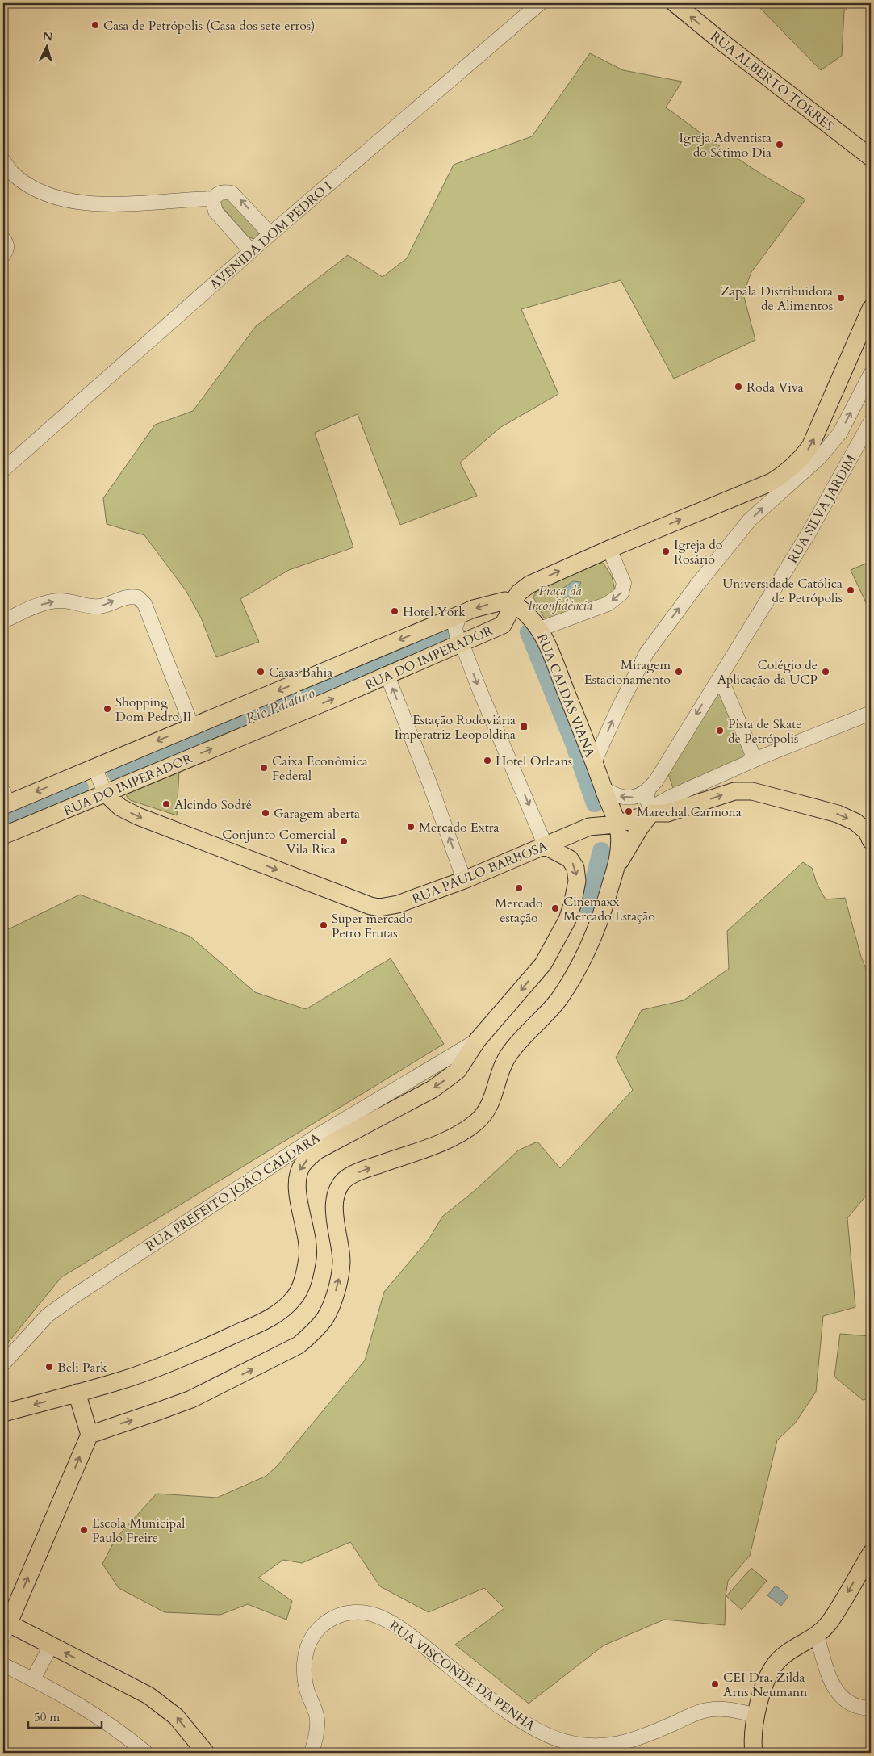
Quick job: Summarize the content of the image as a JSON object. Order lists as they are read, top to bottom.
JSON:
{
  "streets": {
    "main road": [
      "RUA ALBERTO TORRES",
      "RUA DO IMPERADOR",
      "RUA CALDAS VIANA",
      "RUA PAULO BARBOSA"
    ],
    "street": [
      "AVENIDA DOM PEDRO I",
      "RUA SILVA JARDIM",
      "RUA PREFEITO JOÃO CALDARA",
      "RUA VISCONDE DA PENHA"
    ]
  },
  "crossings": [
    ["RUA DO IMPERADOR", "RUA CALDAS VIANA"],
    ["RUA DO IMPERADOR", "RUA PAULO BARBOSA"]
  ],
  "one_way": ["RUA ALBERTO TORRES", "RUA PAULO BARBOSA"],
  "water": ["Rio Palatino"],
  "parks": ["Praça da Inconfidência"],
  "places": {
    "other": [
      "Casa de Petrópolis (Casa dos sete erros)",
      "Igreja Adventista do Sétimo Dia",
      "Zapala Distribuidora de Alimentos",
      "Roda Viva",
      "Igreja do Rosário",
      "Universidade Católica de Petrópolis",
      "Hotel York",
      "Casas Bahia",
      "Miragem Estacionamento",
      "Colégio de Aplicação da UCP",
      "Shopping Dom Pedro II",
      "Pista de Skate de Petrópolis",
      "Hotel Orleans",
      "Caixa Econômica Federal",
      "Alcindo Sodré",
      "Marechal Carmona",
      "Garagem aberta",
      "Mercado Extra",
      "Conjunto Comercial Vila Rica",
      "Mercado estação",
      "Cinemaxx Mercado Estação",
      "Super mercado Petro Frutas",
      "Beli Park",
      "Escola Municipal Paulo Freire",
      "CEI Dra. Zilda Arns Neumann"
    ],
    "transit": ["Estação Rodoviária Imperatriz Leopoldina"]
  },
  "scale_bar": "50 m",
  "north": "top"
}
